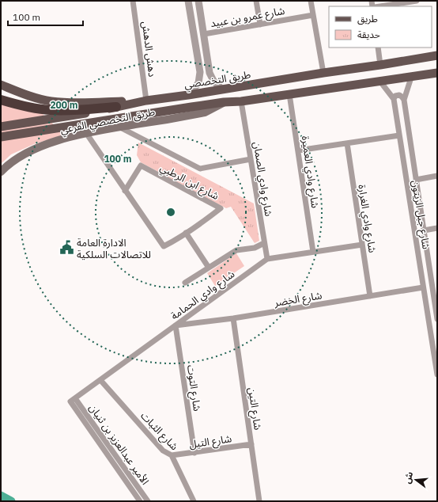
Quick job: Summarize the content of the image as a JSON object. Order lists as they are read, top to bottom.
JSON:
{
  "streets": {
    "main road": ["طريق التخصصي", "طريق التخصصي الفرعي"],
    "street": [
      "شارع عمرو بن عبيد",
      "دهش الدهش",
      "شارع وادي العميرة",
      "شارع وادي الصمان",
      "شارع ابن الرطبي",
      "شارع جبل الزيتون",
      "شارع وادي الغرارة",
      "شارع وادي الحمامة",
      "شارع الخضر",
      "شارع التوت",
      "شارع التين",
      "شارع الثبات",
      "شارع التيل",
      "الأمير عبدالعزيز بن ثنيان"
    ]
  },
  "crossings": [
    ["دهش الدهش", "طريق التخصصي"],
    ["طريق التخصصي الفرعي", "شارع ابن الرطبي"],
    ["شارع وادي العميرة", "شارع وادي الحمامة"],
    ["شارع وادي الصمان", "شارع وادي الحمامة"],
    ["شارع جبل الزيتون", "شارع الخضر"],
    ["شارع وادي الغرارة", "شارع وادي الحمامة"],
    ["شارع وادي الغرارة", "شارع الخضر"],
    ["شارع وادي الحمامة", "شارع الخضر"],
    ["شارع وادي الحمامة", "شارع التوت"],
    ["شارع وادي الحمامة", "شارع الثبات"],
    ["شارع وادي الحمامة", "الأمير عبدالعزيز بن ثنيان"],
    ["شارع الخضر", "شارع التوت"],
    ["شارع الخضر", "شارع التين"],
    ["شارع التوت", "شارع التيل"],
    ["شارع التين", "شارع التيل"],
    ["شارع الثبات", "شارع التيل"]
  ],
  "places": {
    "public building": ["الادارة العامة للاتصالات السلكية"]
  },
  "legend": ["طريق", "حديقة"],
  "scale_bar": "100 m",
  "north": "left",
  "rings": ["200 m", "100 m"]
}
